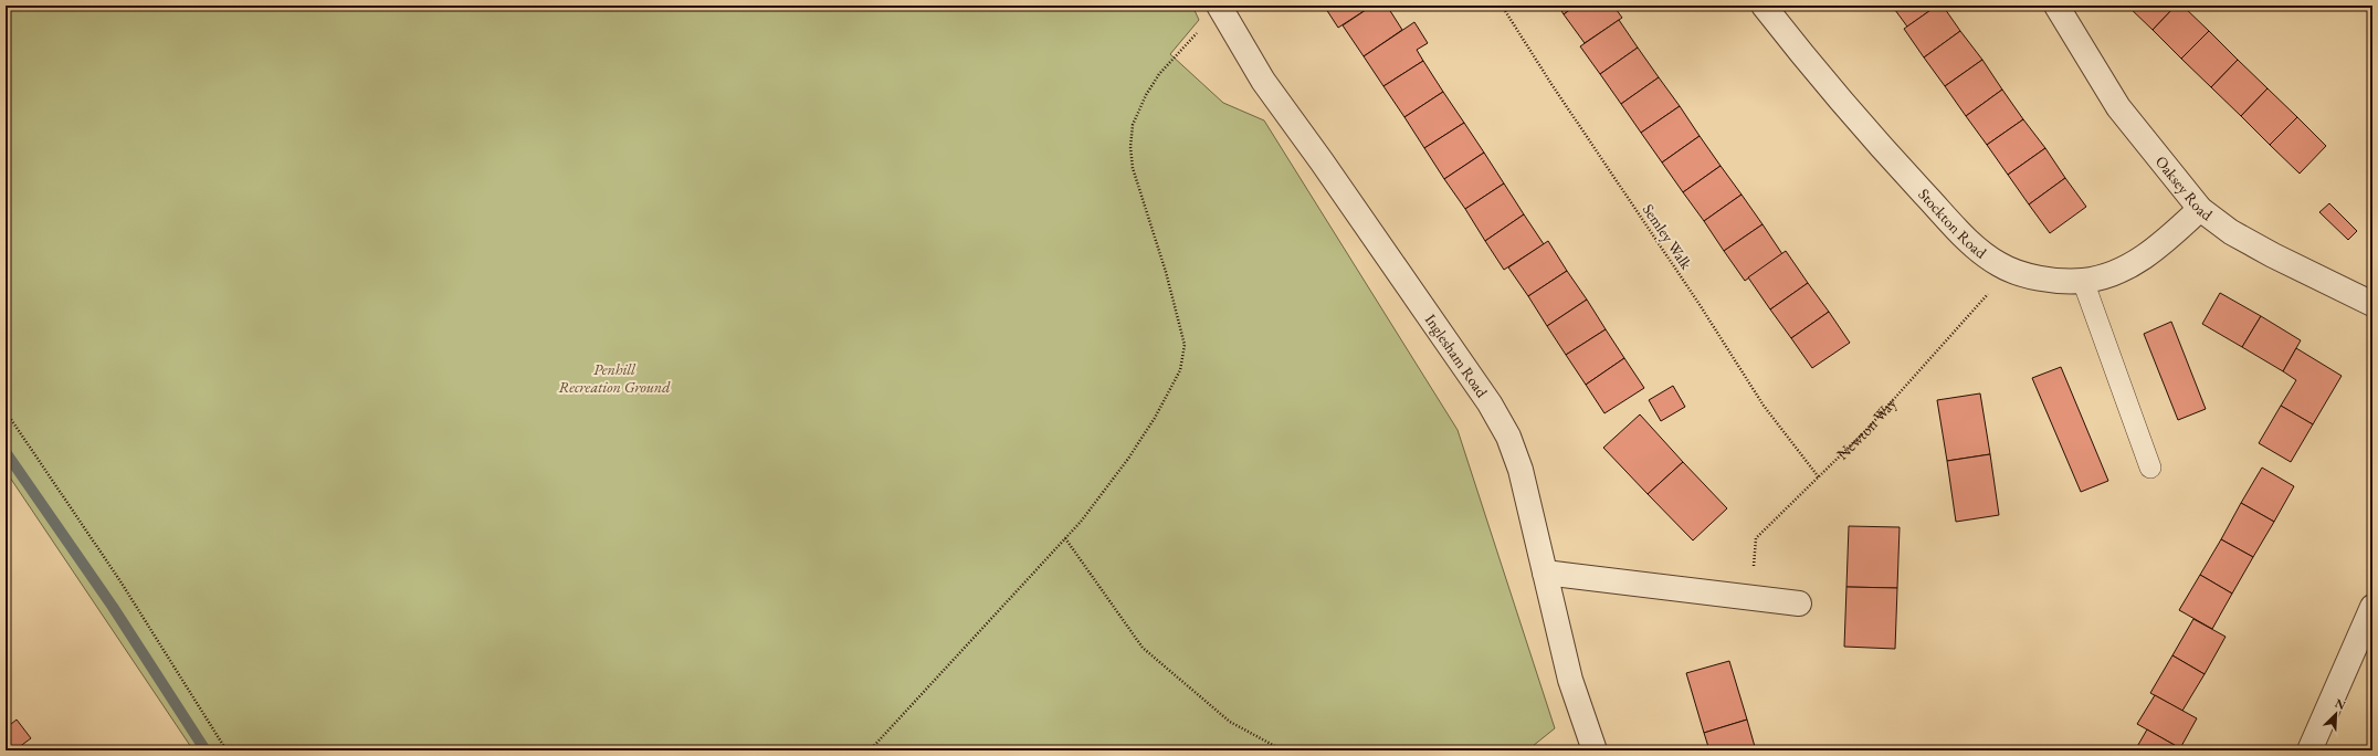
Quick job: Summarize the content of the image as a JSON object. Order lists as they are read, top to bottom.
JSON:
{
  "streets": {
    "street": ["Oaksey Road", "Stockton Road", "Inglesham Road"],
    "path": ["Semley Walk", "Newton Way"]
  },
  "crossings": [
    ["Oaksey Road", "Stockton Road"],
    ["Stockton Road", "Newton Way"],
    ["Semley Walk", "Newton Way"]
  ],
  "parks": ["Penhill Recreation Ground"],
  "north": "top right"
}
